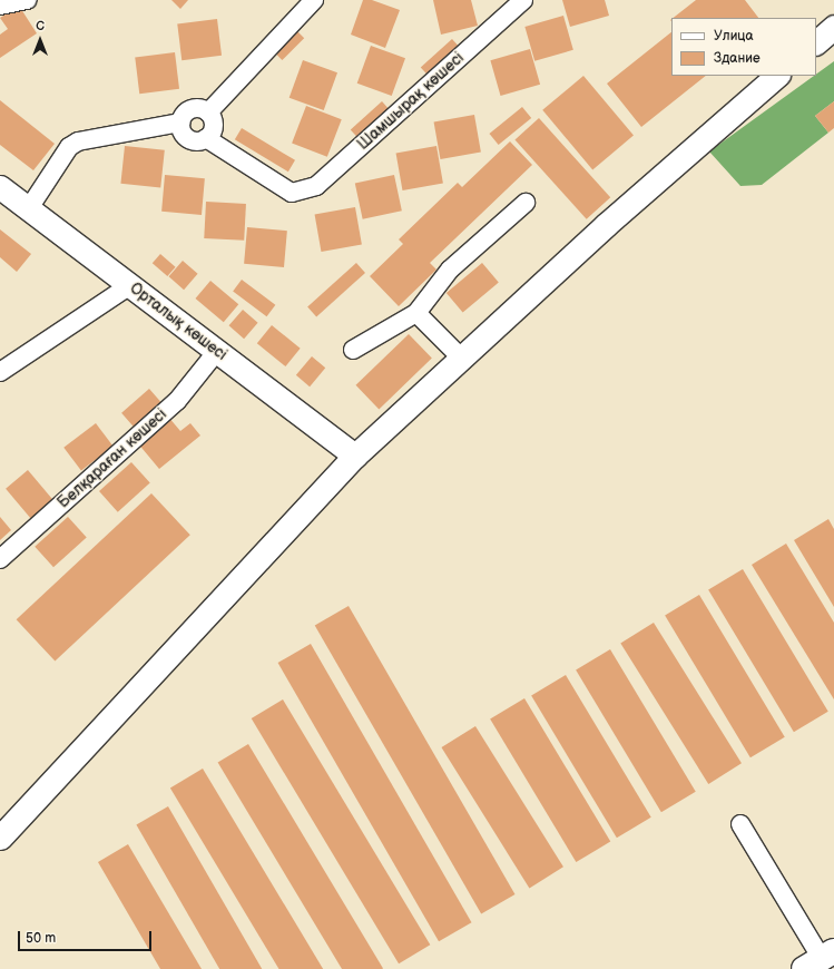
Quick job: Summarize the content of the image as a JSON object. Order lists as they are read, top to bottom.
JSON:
{
  "streets": {
    "main road": ["Орталық көшесі"],
    "street": ["Шамшырақ көшесі", "Белқараған көшесі"]
  },
  "crossings": [
    ["Орталық көшесі", "Белқараған көшесі"]
  ],
  "legend": ["Улица", "Здание"],
  "scale_bar": "50 m",
  "north": "top"
}
